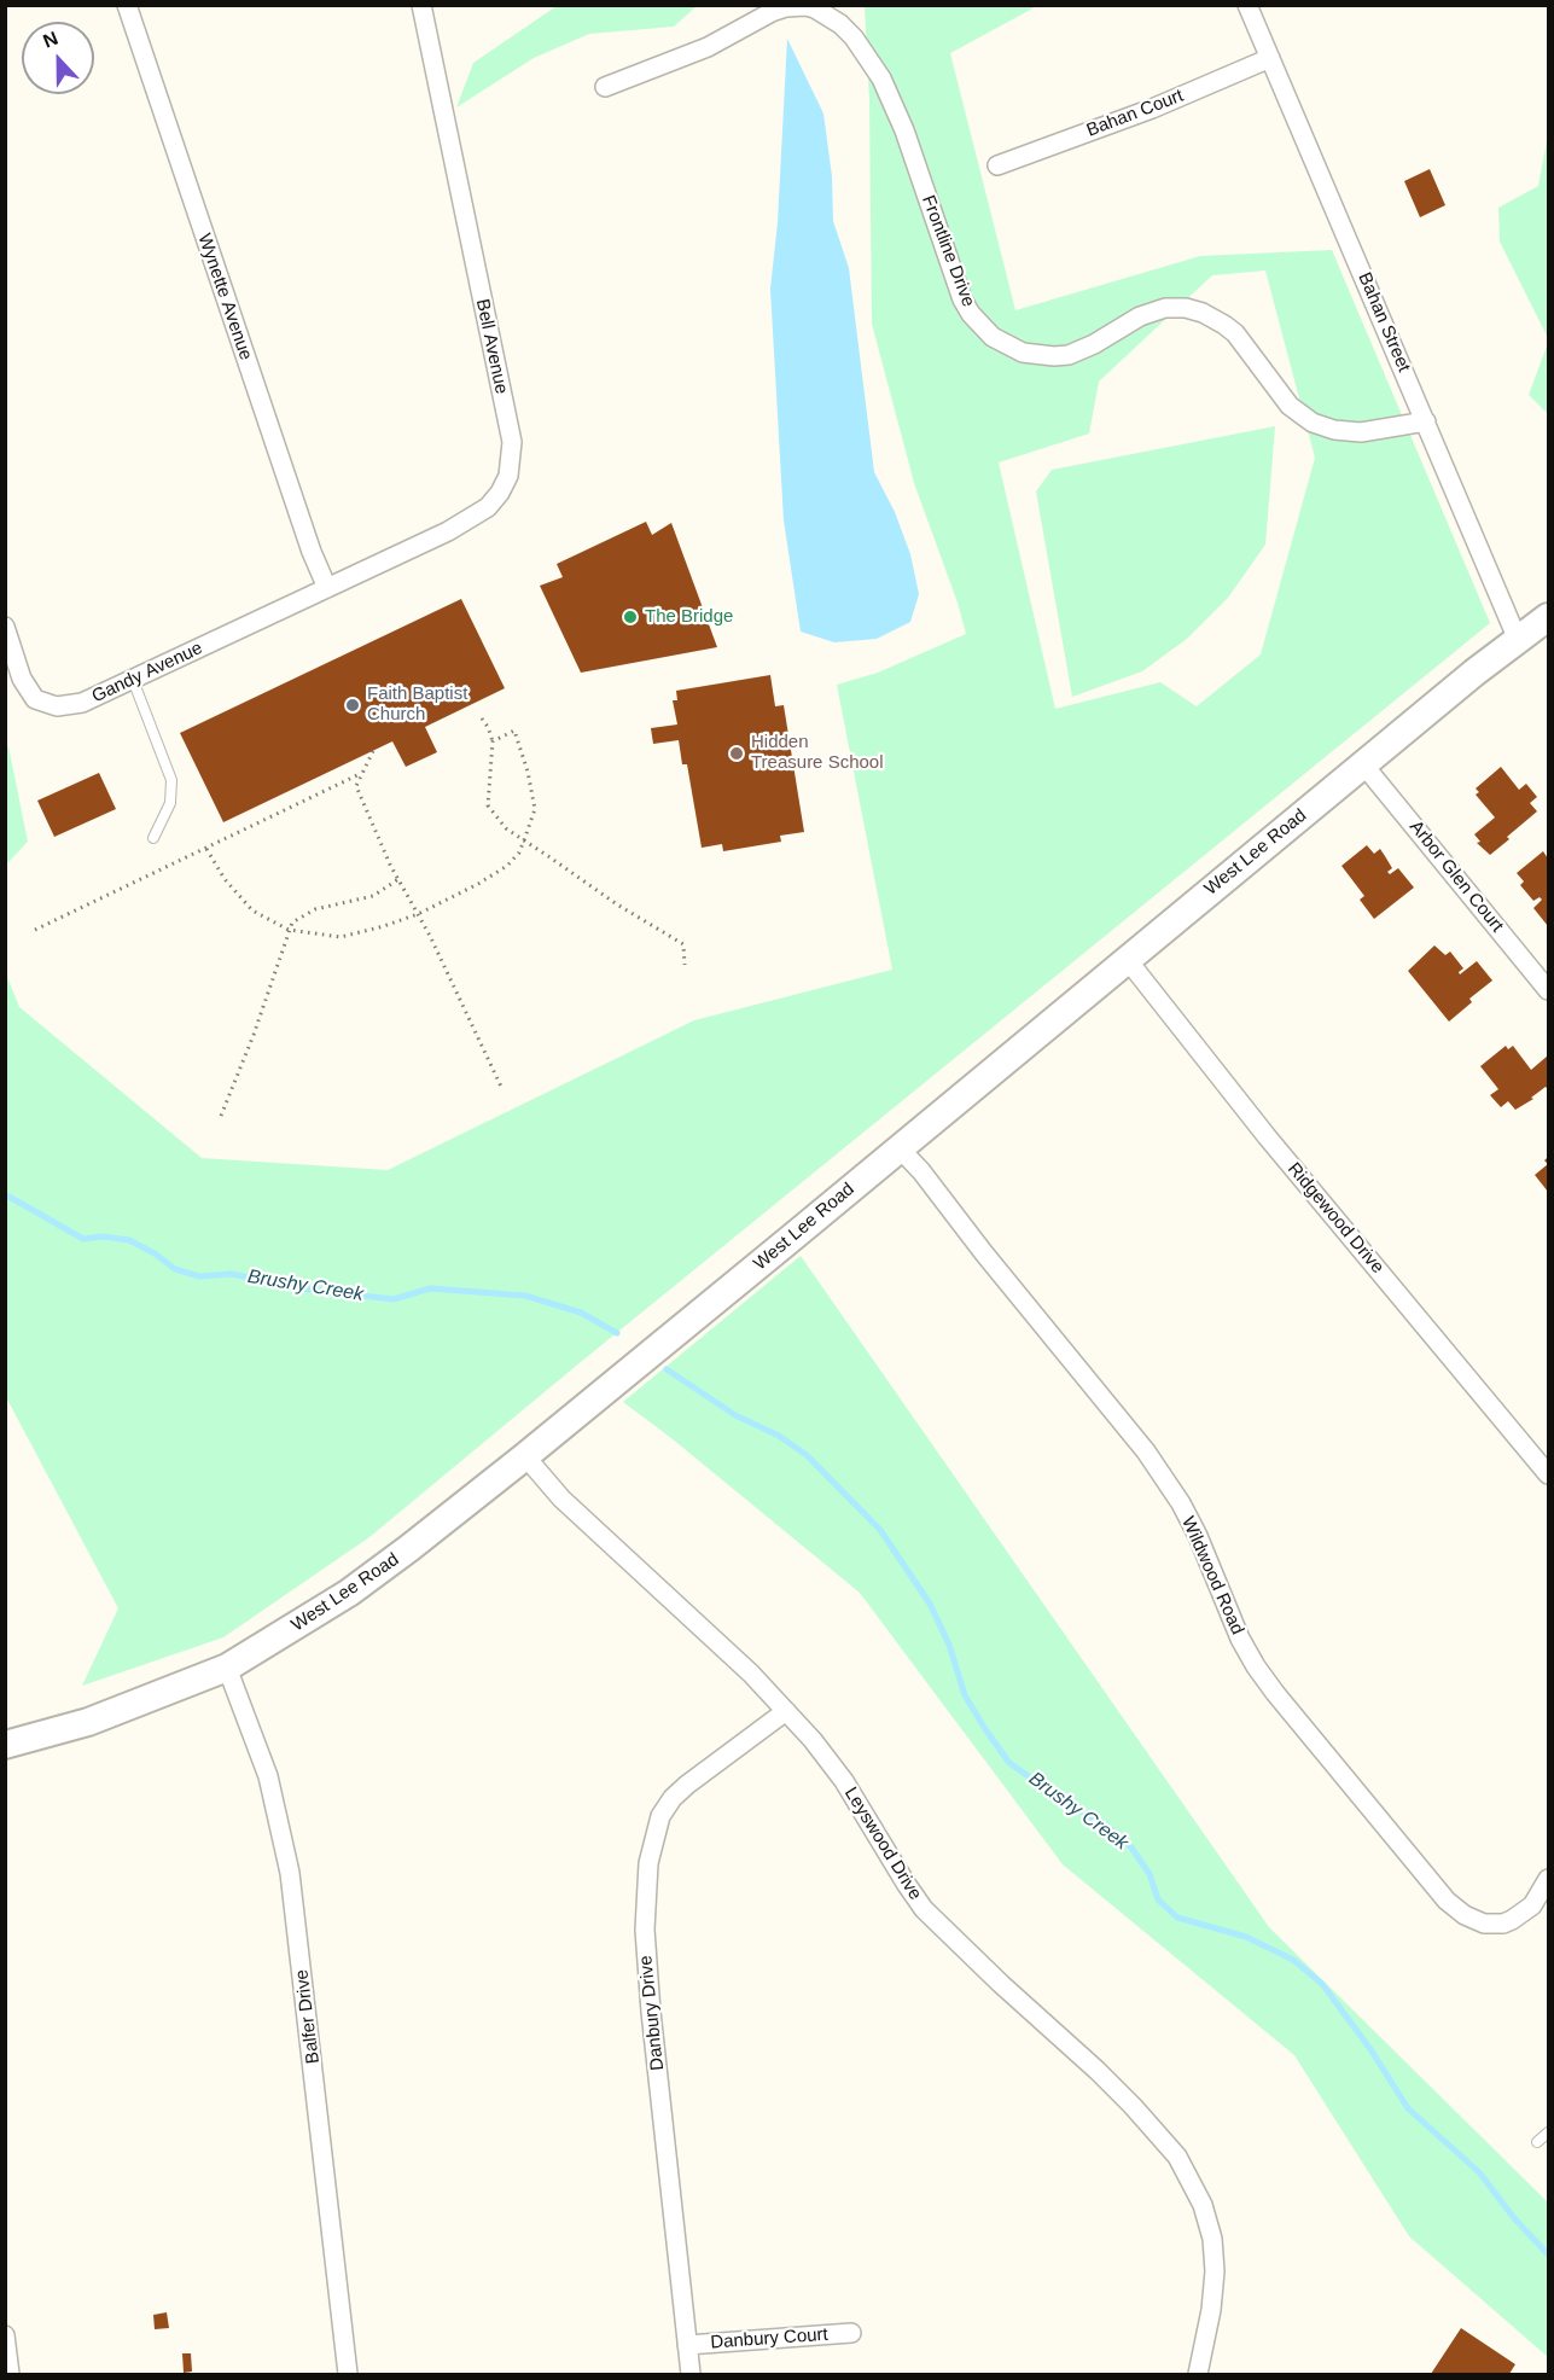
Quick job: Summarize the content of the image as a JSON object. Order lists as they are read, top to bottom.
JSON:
{
  "streets": {
    "street": [
      "Bahan Court",
      "Frontline Drive",
      "Wynette Avenue",
      "Bahan Street",
      "Bell Avenue",
      "Gandy Avenue",
      "West Lee Road",
      "Arbor Glen Court",
      "Ridgewood Drive",
      "Wildwood Road",
      "Leyswood Drive",
      "Danbury Drive",
      "Balfer Drive",
      "Danbury Court"
    ]
  },
  "crossings": [
    ["Bahan Court", "Bahan Street"],
    ["Frontline Drive", "Bahan Street"],
    ["Wynette Avenue", "Bell Avenue"],
    ["Wynette Avenue", "Gandy Avenue"],
    ["Bahan Street", "West Lee Road"],
    ["Bell Avenue", "Gandy Avenue"],
    ["West Lee Road", "Arbor Glen Court"],
    ["West Lee Road", "Ridgewood Drive"],
    ["West Lee Road", "Wildwood Road"],
    ["West Lee Road", "Leyswood Drive"],
    ["West Lee Road", "Balfer Drive"],
    ["Leyswood Drive", "Danbury Drive"],
    ["Danbury Drive", "Danbury Court"]
  ],
  "water": ["Brushy Creek"],
  "places": ["The Bridge", "Faith Baptist Church", "Hidden Treasure School"],
  "north": "top"
}
